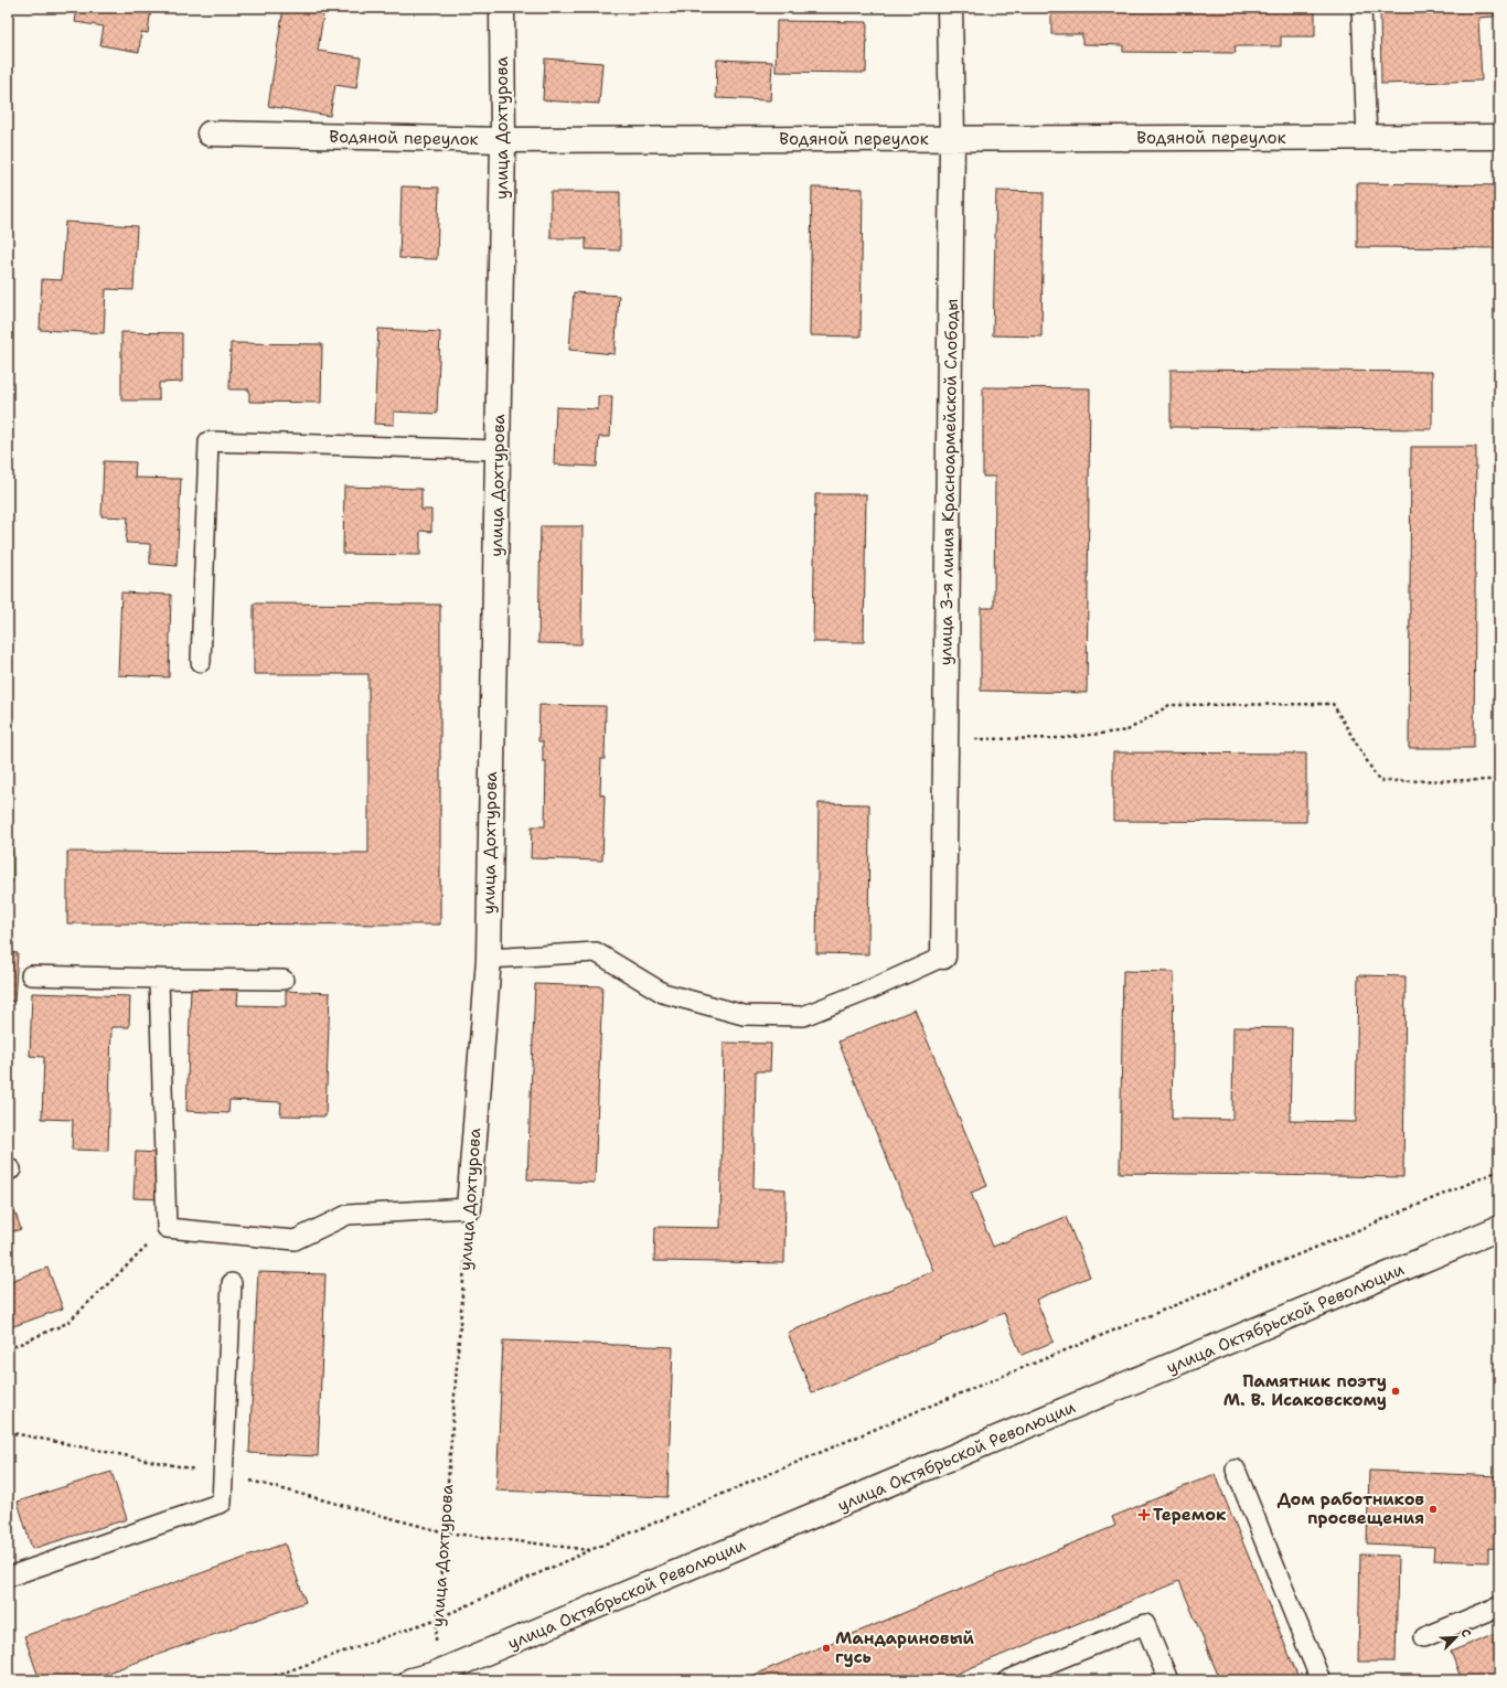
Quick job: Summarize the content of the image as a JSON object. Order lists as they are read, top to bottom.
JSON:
{
  "streets": {
    "street": [
      "улица Дохтурова",
      "Водяной переулок",
      "улица 3-я линия Красноармейской Слободы",
      "улица Октябрьской Революции"
    ]
  },
  "crossings": [
    ["улица Дохтурова", "Водяной переулок"],
    ["улица Дохтурова", "улица Октябрьской Революции"],
    ["Водяной переулок", "улица 3-я линия Красноармейской Слободы"]
  ],
  "places": {
    "other": ["Памятник поэту М. В. Исаковскому", "Дом работников просвещения", "Мандариновый гусь"],
    "health": ["Теремок"]
  },
  "north": "top right"
}
